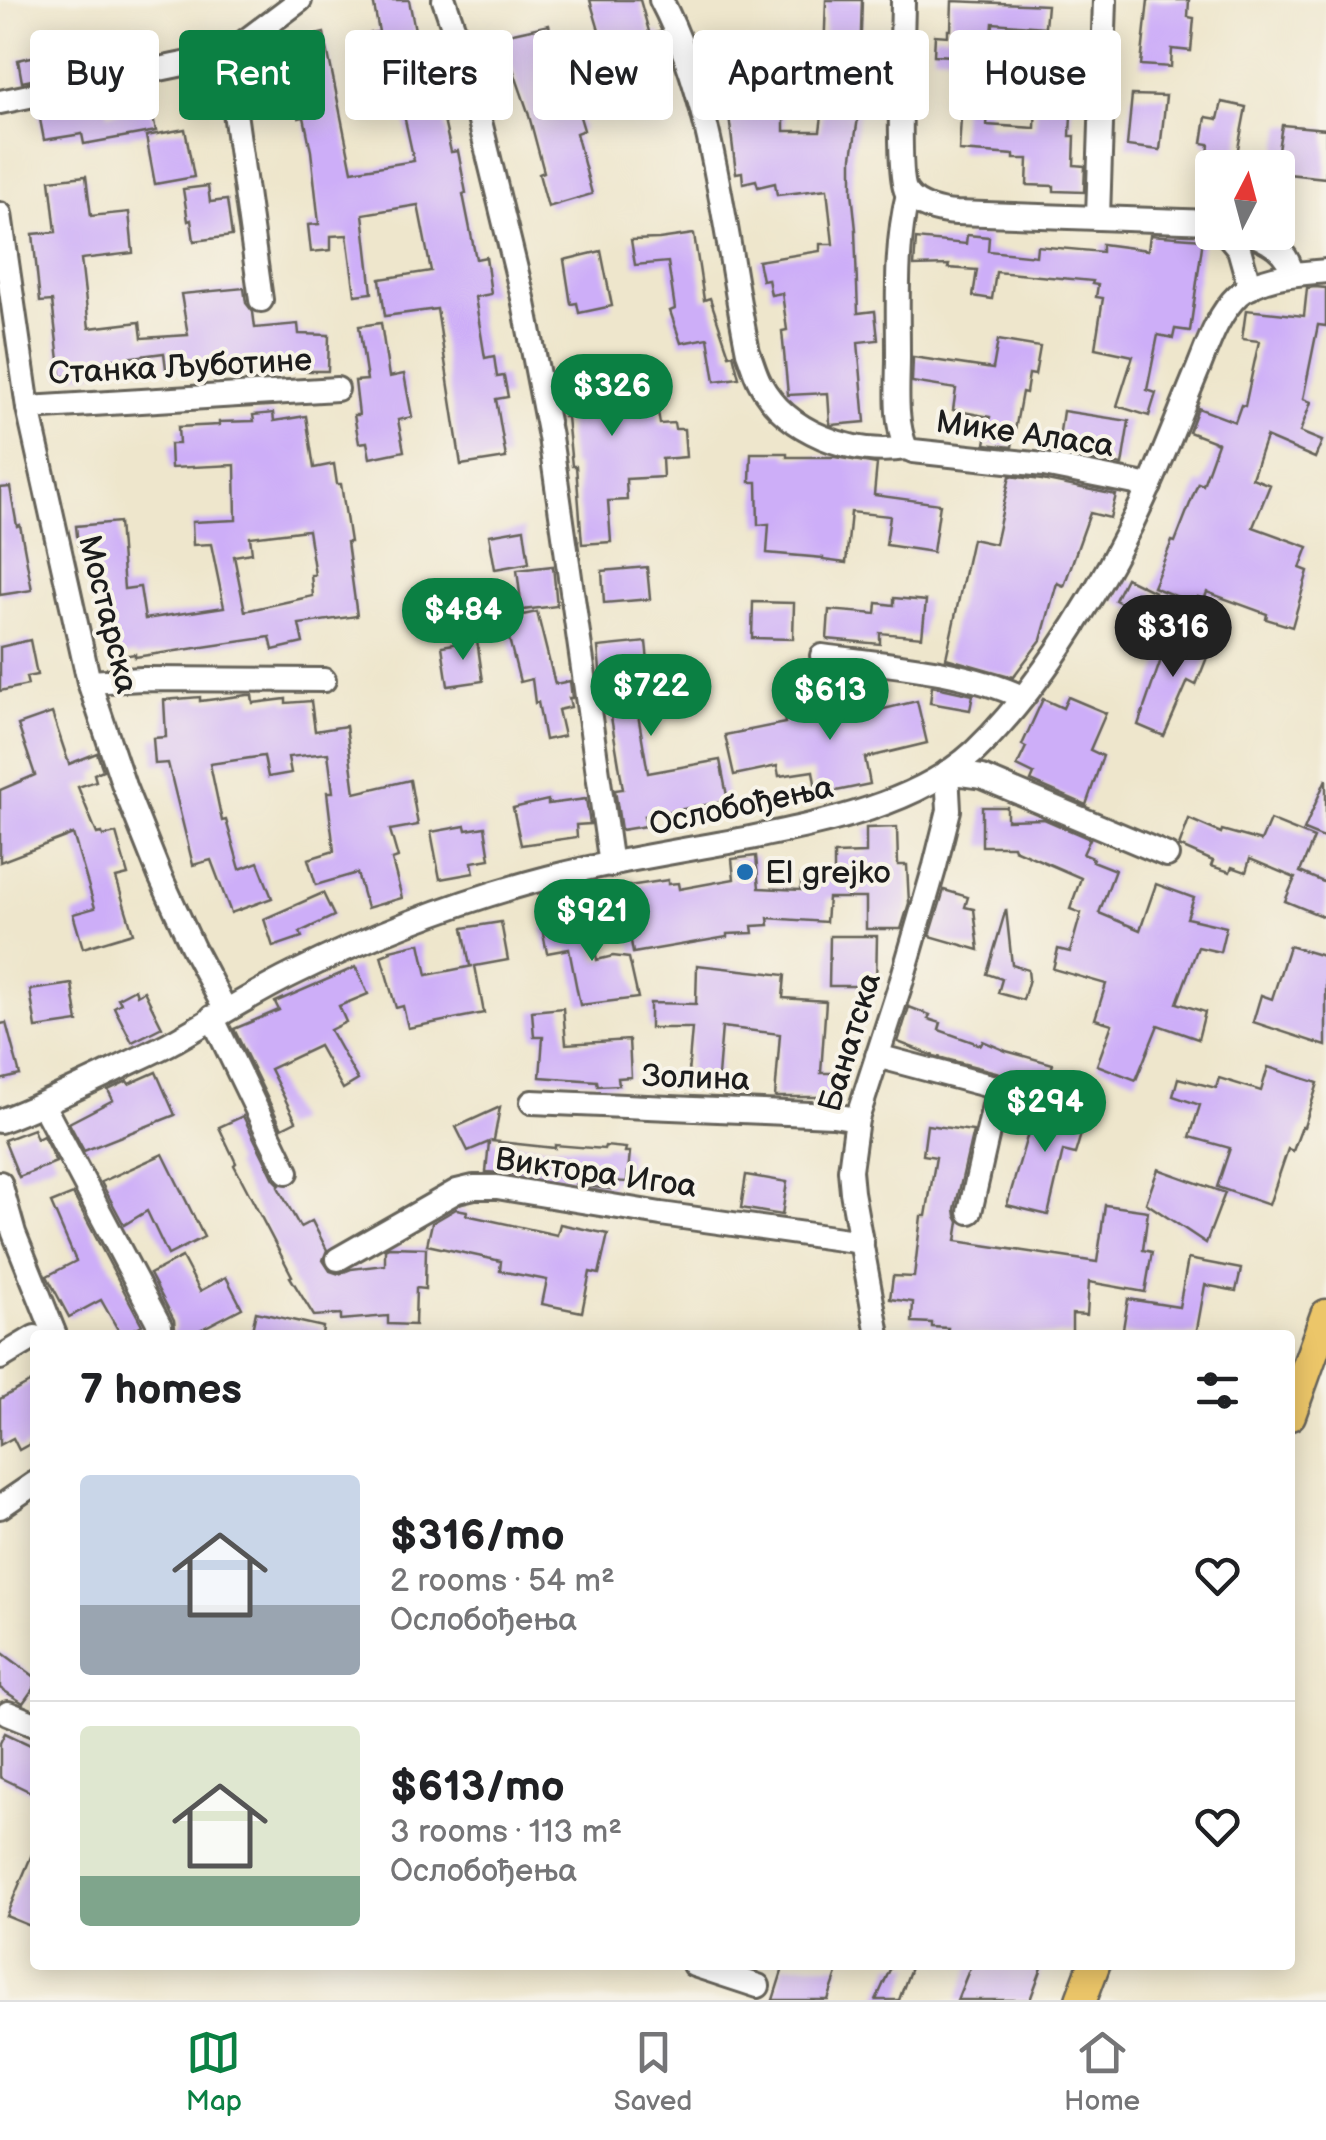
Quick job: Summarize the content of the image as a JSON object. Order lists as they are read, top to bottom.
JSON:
{
  "streets": {
    "street": [
      "Станка Љуботине",
      "Мике Аласа",
      "Мостарска",
      "Ослобођења",
      "Банатска",
      "Золина",
      "Виктора Игоа"
    ]
  },
  "crossings": [
    ["Станка Љуботине", "Мостарска"],
    ["Мике Аласа", "Ослобођења"],
    ["Мостарска", "Ослобођења"],
    ["Ослобођења", "Банатска"],
    ["Банатска", "Золина"],
    ["Банатска", "Виктора Игоа"]
  ],
  "places": ["El grejko"],
  "north": "top",
  "page": {
    "chip": [
      "Buy",
      "Rent",
      "Filters",
      "New",
      "Apartment",
      "House"
    ],
    "price": [
      "$326",
      "$484",
      "$316",
      "$722",
      "$613",
      "$921",
      "$294"
    ],
    "heading": "7 homes",
    "list": [
      {
        "name": "$316/mo",
        "note": "2 rooms · 54 m² · Ослобођења"
      },
      {
        "name": "$613/mo",
        "note": "3 rooms · 113 m² · Ослобођења"
      }
    ],
    "tabs": ["Map", "Saved", "Home"]
  }
}
